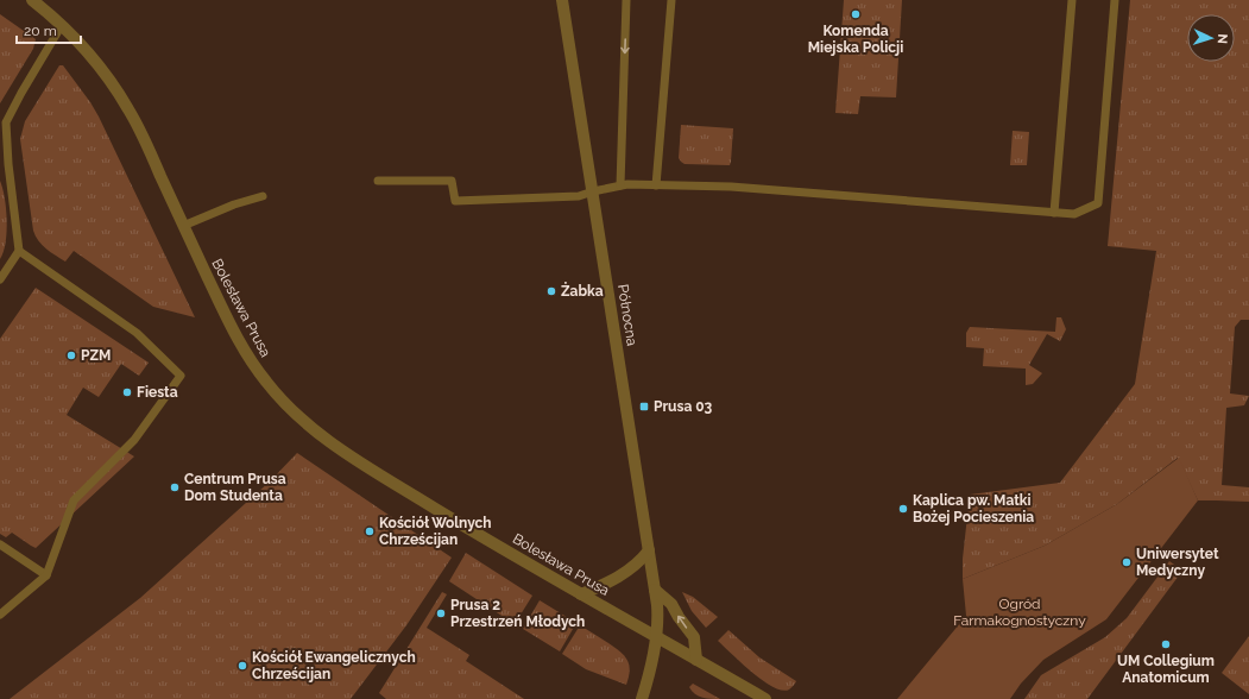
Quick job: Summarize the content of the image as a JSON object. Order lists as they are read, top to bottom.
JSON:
{
  "streets": {
    "street": ["Bolesława Prusa", "Północna"]
  },
  "crossings": [
    ["Bolesława Prusa", "Północna"]
  ],
  "parks": ["Ogród Farmakognostyczny"],
  "places": {
    "other": [
      "Komenda Miejska Policji",
      "Żabka",
      "PZM",
      "Fiesta",
      "Centrum Prusa Dom Studenta",
      "Kaplica pw. Matki Bożej Pocieszenia",
      "Kościół Wolnych Chrześcijan",
      "Uniwersytet Medyczny",
      "Prusa 2 Przestrzeń Młodych",
      "UM Collegium Anatomicum",
      "Kościół Ewangelicznych Chrześcijan"
    ],
    "transit": ["Prusa 03"]
  },
  "scale_bar": "20 m",
  "north": "right"
}
